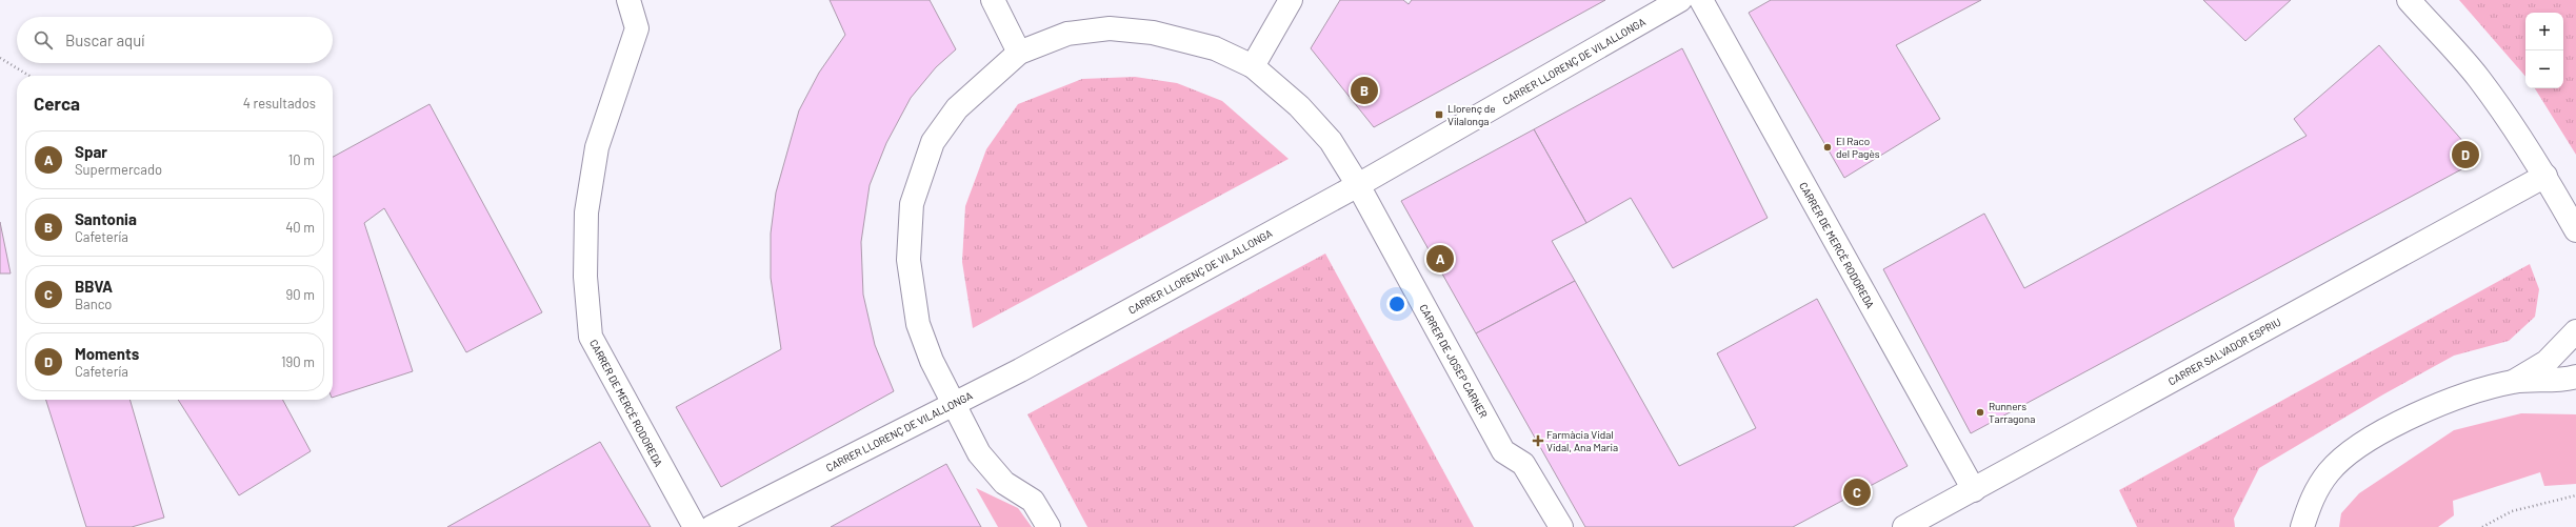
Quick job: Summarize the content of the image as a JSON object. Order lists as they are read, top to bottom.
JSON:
{
  "streets": {
    "street": [
      "CARRER LLORENÇ DE VILALLONGA",
      "CARRER DE MERCÈ RODOREDA",
      "CARRER SALVADOR ESPRIU",
      "CARRER DE JOSEP CARNER"
    ]
  },
  "crossings": [
    ["CARRER LLORENÇ DE VILALLONGA", "CARRER DE JOSEP CARNER"],
    ["CARRER DE MERCÈ RODOREDA", "CARRER SALVADOR ESPRIU"]
  ],
  "places": {
    "transit": ["Llorenç de Vilalonga"],
    "other": ["El Raco del Pagès", "Runners Tarragona"],
    "health": ["Farmàcia Vidal Vidal, Ana Maria"]
  },
  "page": {
    "map_buttons": ["+", "−"],
    "search": "Buscar aquí",
    "pins": [
      "B",
      "D",
      "A",
      "C"
    ],
    "heading": ["Cerca", "4 resultados"],
    "list": [
      {
        "mark": "A",
        "name": "Spar",
        "note": "Supermercado",
        "value": "10 m"
      },
      {
        "mark": "B",
        "name": "Santonia",
        "note": "Cafetería",
        "value": "40 m"
      },
      {
        "mark": "C",
        "name": "BBVA",
        "note": "Banco",
        "value": "90 m"
      },
      {
        "mark": "D",
        "name": "Moments",
        "note": "Cafetería",
        "value": "190 m"
      }
    ]
  }
}
